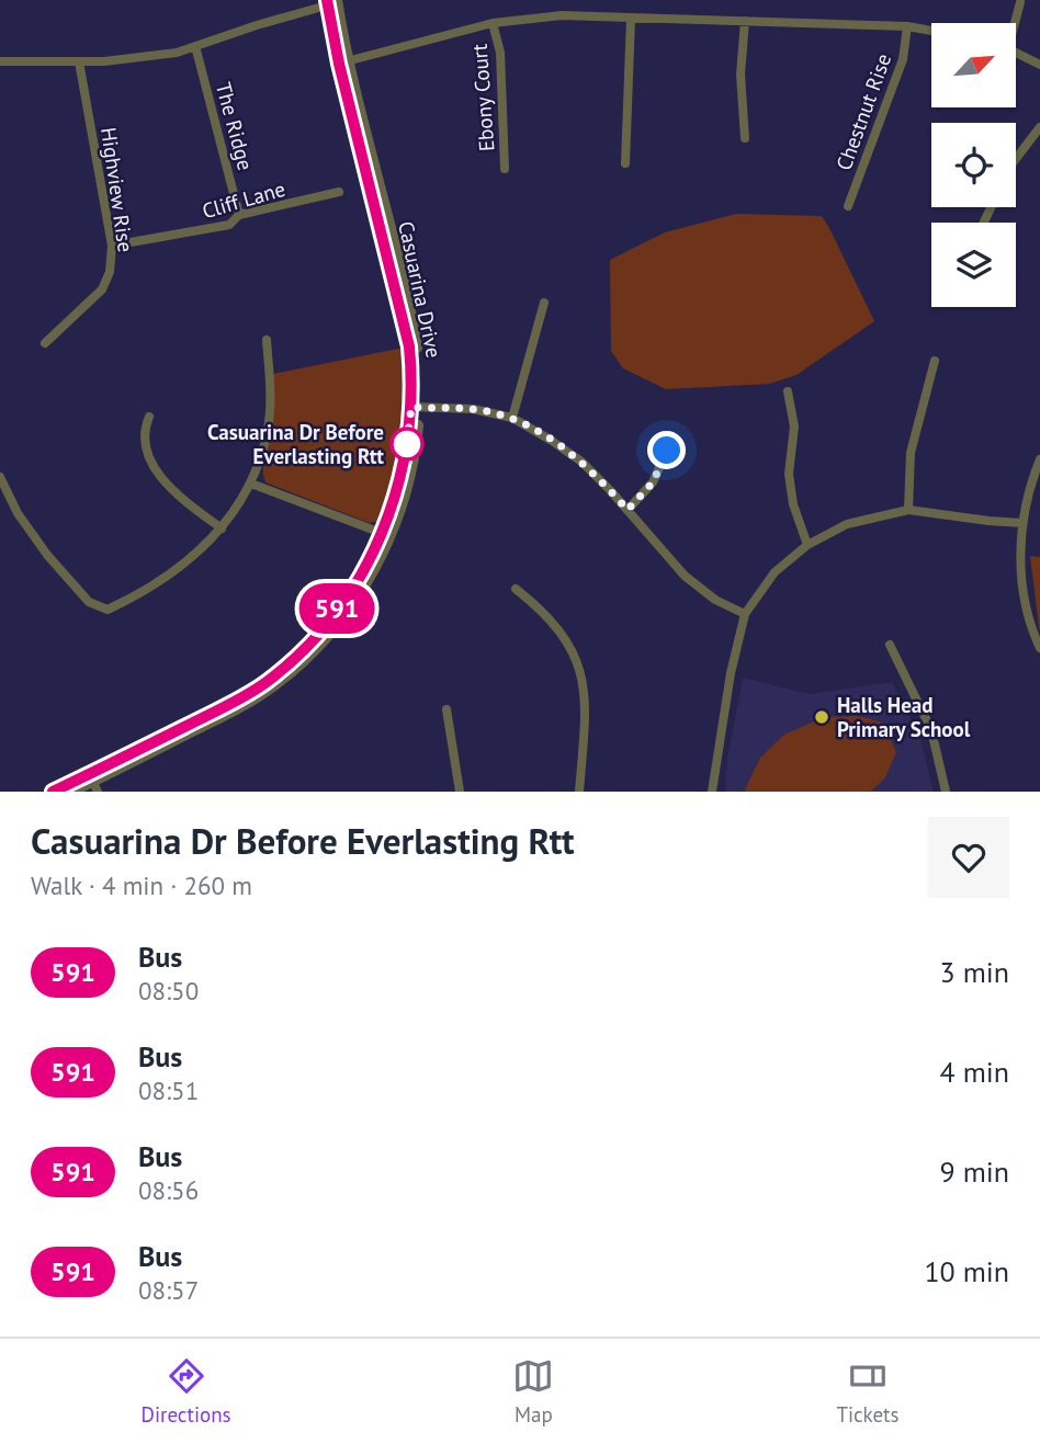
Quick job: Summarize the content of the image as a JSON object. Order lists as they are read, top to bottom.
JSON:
{
  "streets": {
    "street": [
      "Ebony Court",
      "Chestnut Rise",
      "The Ridge",
      "Highview Rise",
      "Cliff Lane",
      "Casuarina Drive"
    ]
  },
  "crossings": [
    ["The Ridge", "Cliff Lane"],
    ["Highview Rise", "Cliff Lane"]
  ],
  "places": ["Casuarina Dr Before Everlasting Rtt", "Halls Head Primary School"],
  "lines": ["bus line 591"],
  "north": "top right",
  "page": {
    "on_map": "591",
    "heading": ["Casuarina Dr Before Everlasting Rtt", "Walk · 4 min · 260 m"],
    "list": [
      {
        "mark": "591",
        "name": "Bus",
        "note": "08:50",
        "value": "3 min"
      },
      {
        "mark": "591",
        "name": "Bus",
        "note": "08:51",
        "value": "4 min"
      },
      {
        "mark": "591",
        "name": "Bus",
        "note": "08:56",
        "value": "9 min"
      },
      {
        "mark": "591",
        "name": "Bus",
        "note": "08:57",
        "value": "10 min"
      }
    ],
    "tabs": ["Directions", "Map", "Tickets"]
  }
}
